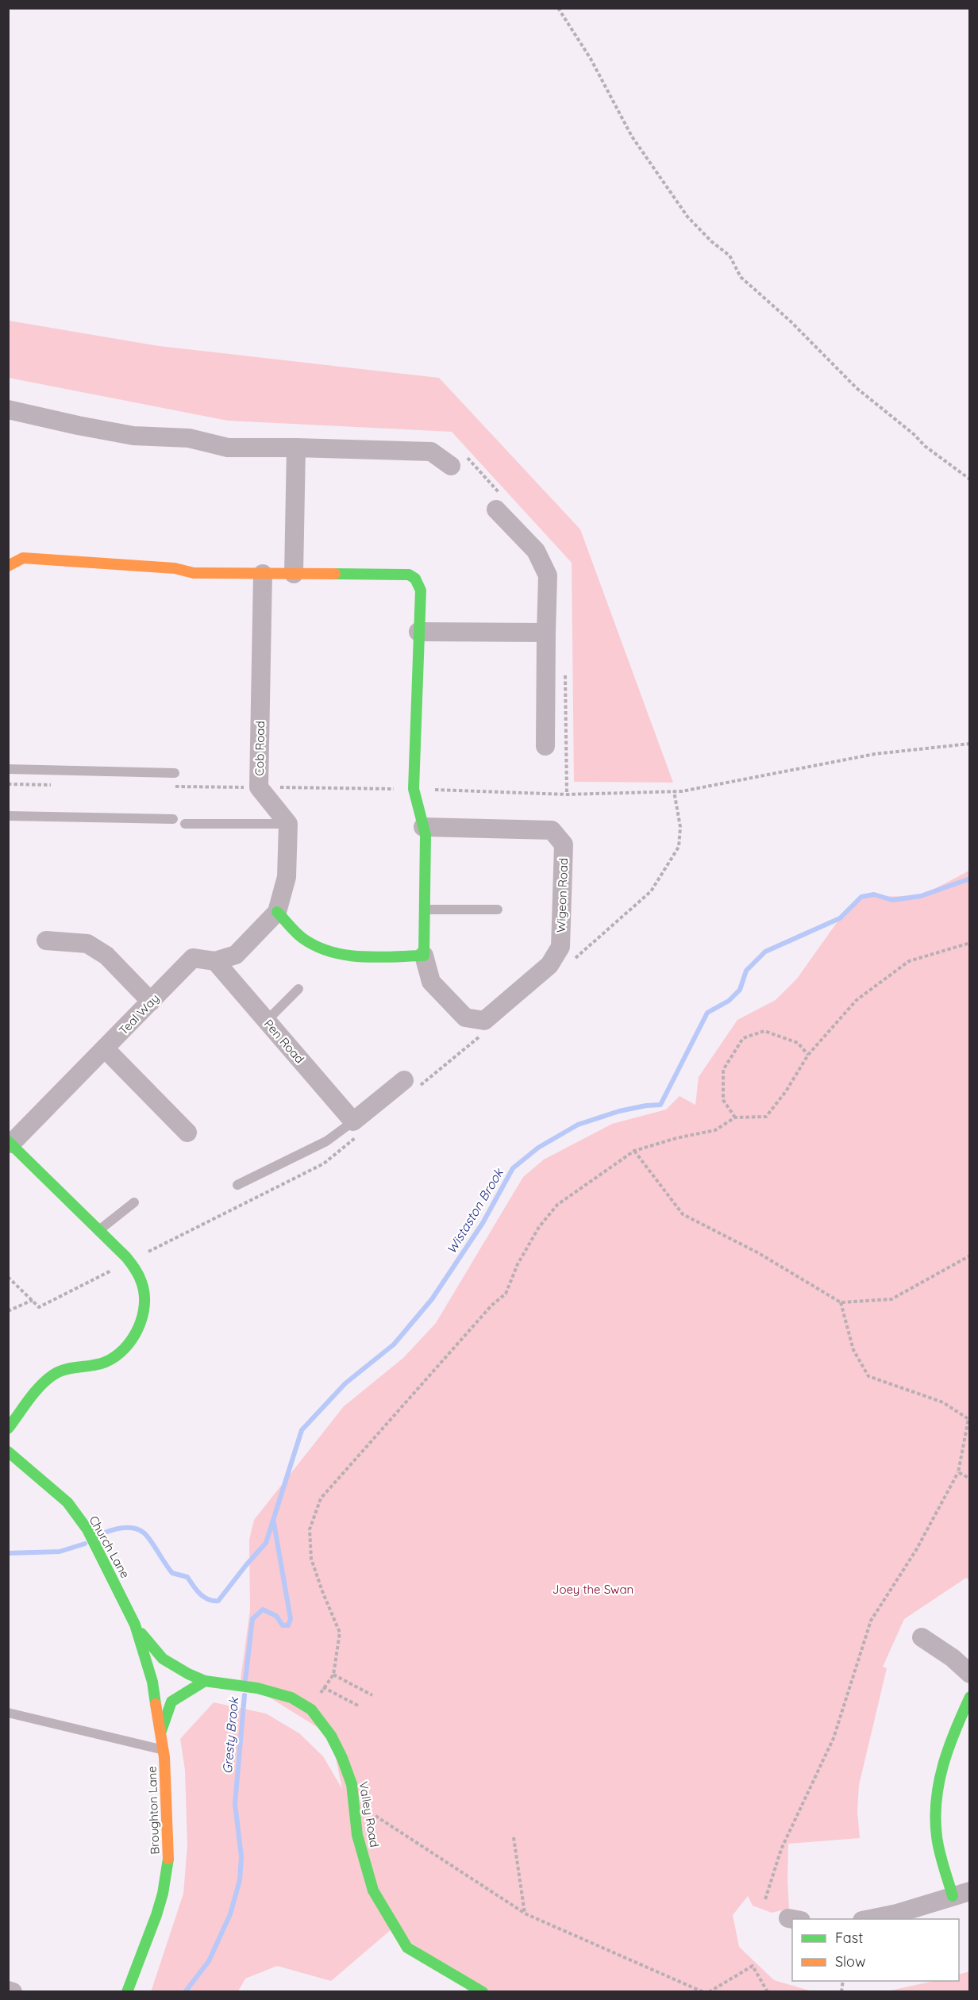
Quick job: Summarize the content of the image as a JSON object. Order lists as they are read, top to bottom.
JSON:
{
  "streets": {
    "street": [
      "Cob Road",
      "Wigeon Road",
      "Teal Way",
      "Pen Road",
      "Church Lane",
      "Broughton Lane",
      "Valley Road"
    ]
  },
  "crossings": [
    ["Teal Way", "Pen Road"],
    ["Church Lane", "Broughton Lane"],
    ["Church Lane", "Valley Road"],
    ["Broughton Lane", "Valley Road"]
  ],
  "water": ["Wistaston Brook", "Gresty Brook"],
  "parks": ["Joey the Swan"],
  "legend": ["Fast", "Slow"]
}
